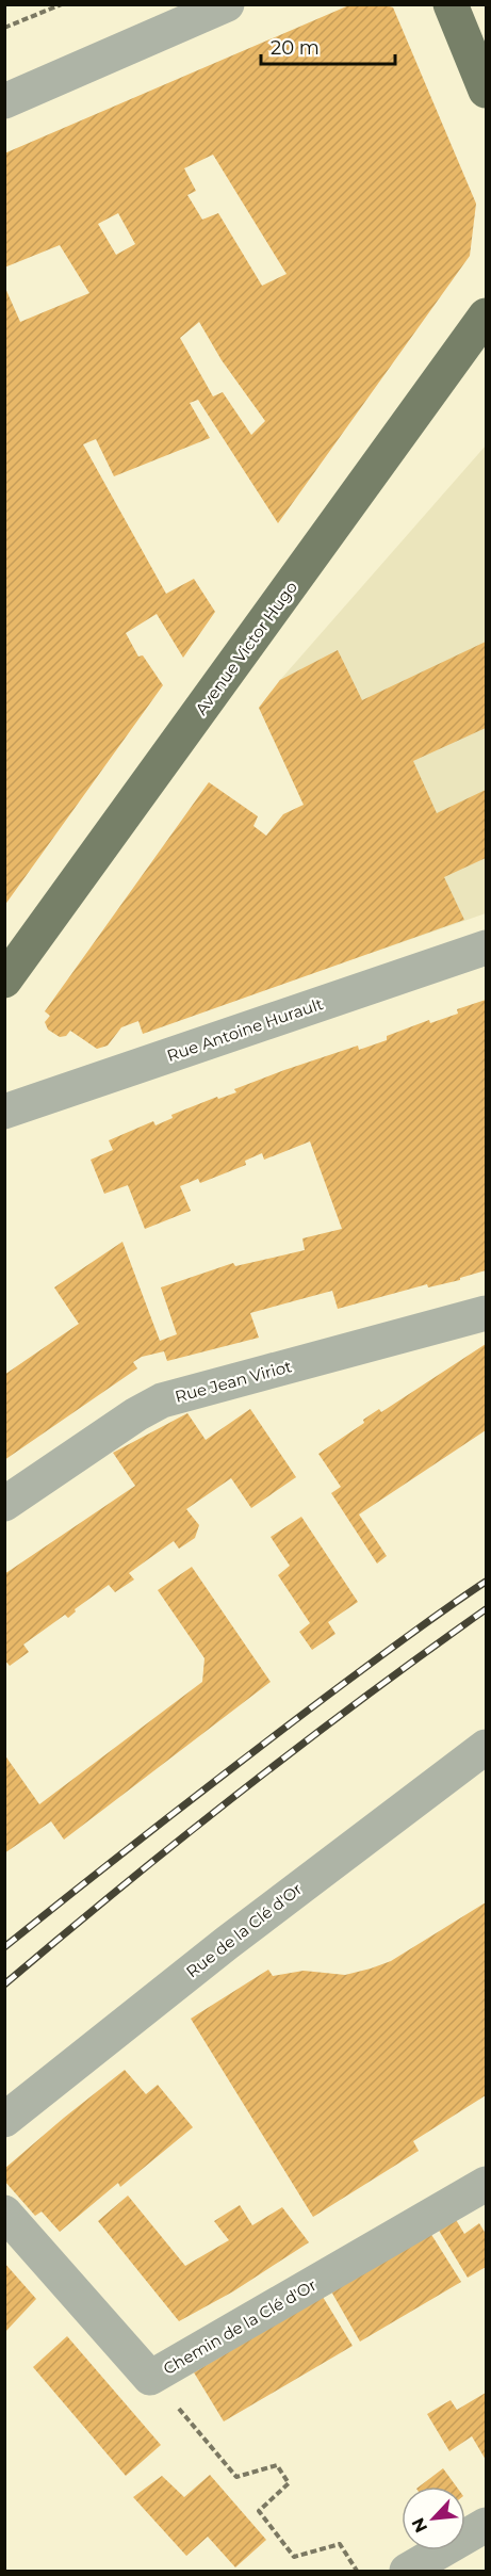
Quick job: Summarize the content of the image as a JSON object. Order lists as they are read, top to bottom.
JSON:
{
  "streets": {
    "main road": ["Avenue Victor Hugo"],
    "street": [
      "Rue Antoine Hurault",
      "Rue Jean Viriot",
      "Rue de la Clé d'Or",
      "Chemin de la Clé d'Or"
    ]
  },
  "scale_bar": "20 m",
  "north": "bottom left"
}
